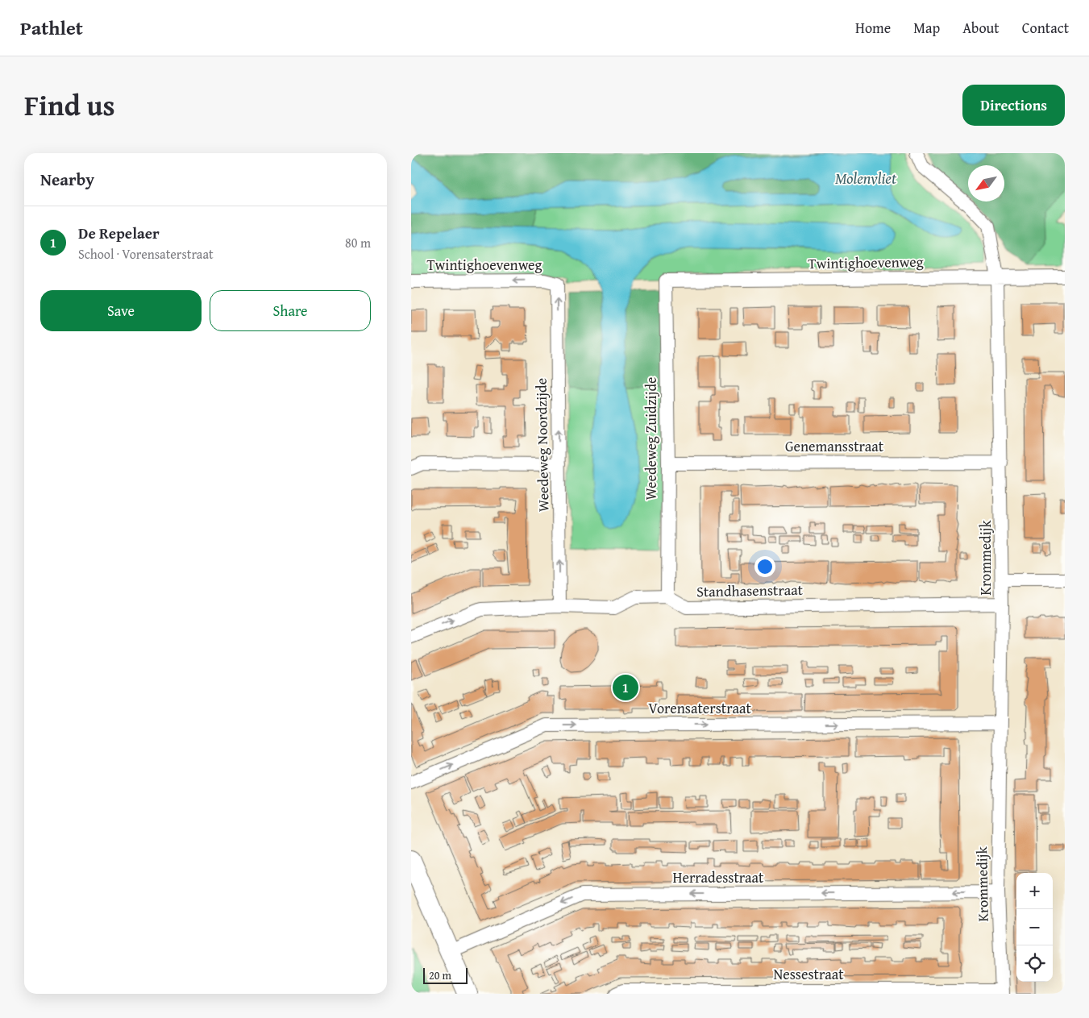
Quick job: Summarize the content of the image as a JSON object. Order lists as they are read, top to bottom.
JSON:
{
  "streets": {
    "street": [
      "Twintighoevenweg",
      "Weedeweg Zuidzijde",
      "Weedeweg Noordzijde",
      "Genemansstraat",
      "Krommedijk",
      "Standhasenstraat",
      "Vorensaterstraat",
      "Herradesstraat",
      "Nessestraat"
    ]
  },
  "crossings": [
    ["Twintighoevenweg", "Weedeweg Zuidzijde"],
    ["Twintighoevenweg", "Weedeweg Noordzijde"],
    ["Twintighoevenweg", "Krommedijk"],
    ["Weedeweg Zuidzijde", "Genemansstraat"],
    ["Weedeweg Zuidzijde", "Standhasenstraat"],
    ["Genemansstraat", "Krommedijk"],
    ["Krommedijk", "Standhasenstraat"],
    ["Krommedijk", "Vorensaterstraat"],
    ["Krommedijk", "Herradesstraat"],
    ["Krommedijk", "Nessestraat"]
  ],
  "one_way": ["Weedeweg Noordzijde", "Vorensaterstraat", "Herradesstraat"],
  "water": ["Molenvliet"],
  "scale_bar": "20 m",
  "north": "bottom left",
  "page": {
    "header": "Pathlet",
    "nav": [
      "Home",
      "Map",
      "About",
      "Contact"
    ],
    "title": "Find us",
    "buttons": [
      "Directions",
      ["Save", "Share"]
    ],
    "heading": "Nearby",
    "list": [
      {
        "mark": "1",
        "name": "De Repelaer",
        "note": "School · Vorensaterstraat",
        "value": "80 m"
      }
    ],
    "pins": "1",
    "map_buttons": ["+", "−"],
    "scale": "20 m"
  }
}
